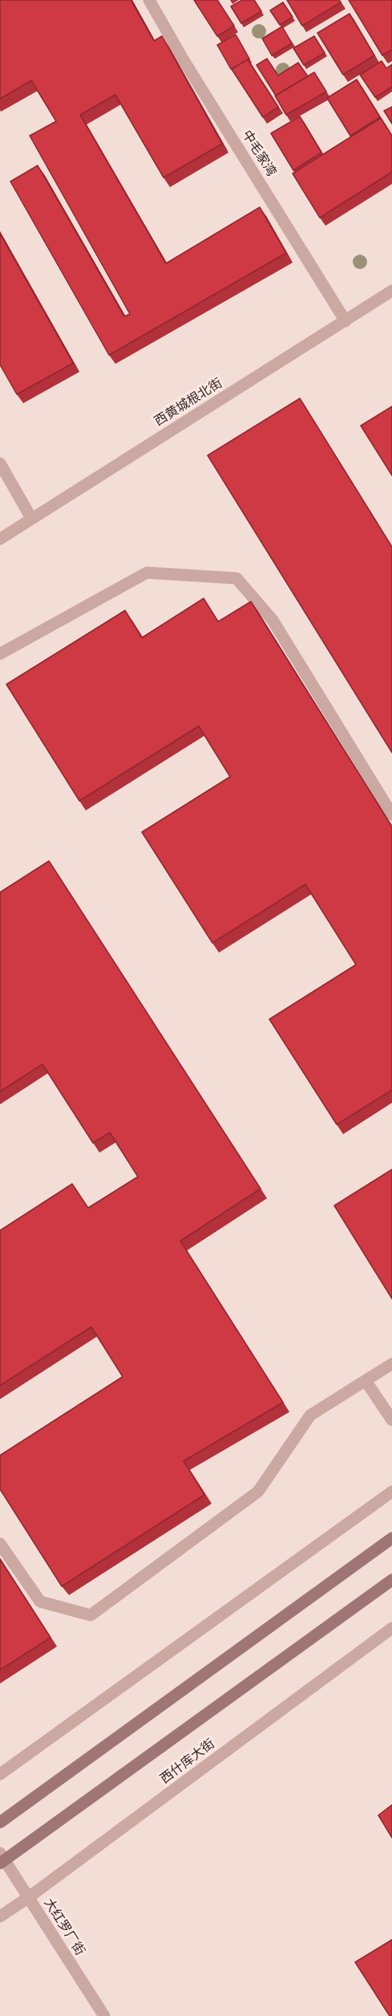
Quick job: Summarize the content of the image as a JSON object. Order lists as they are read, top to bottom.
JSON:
{
  "streets": {
    "main road": ["西什库大街"],
    "street": ["中毛家湾", "西黄城根北街", "大红罗厂街"]
  },
  "crossings": [
    ["中毛家湾", "西黄城根北街"],
    ["西什库大街", "大红罗厂街"]
  ]
}
